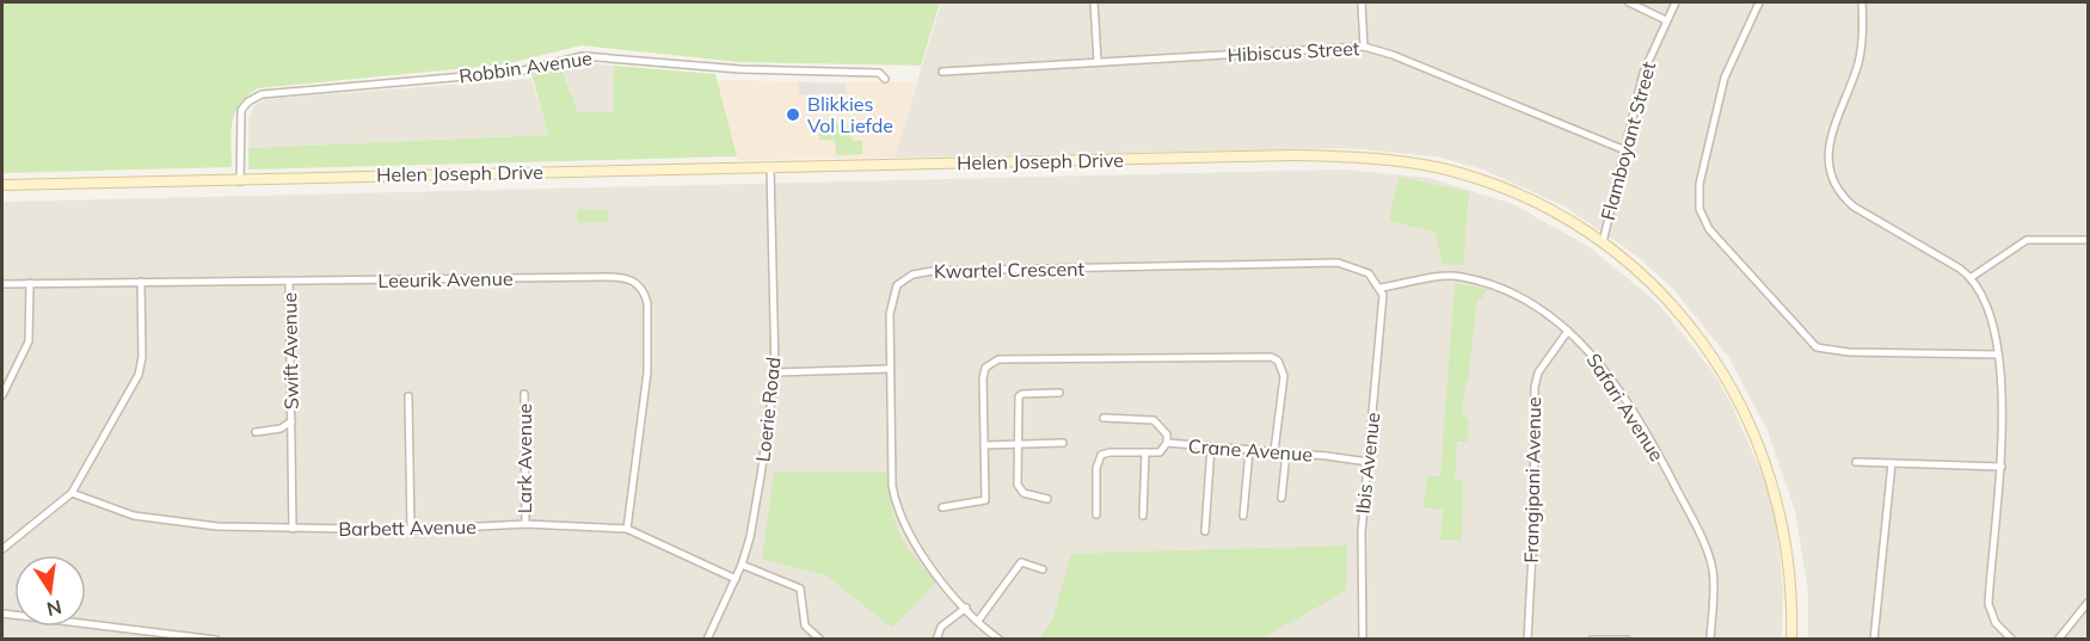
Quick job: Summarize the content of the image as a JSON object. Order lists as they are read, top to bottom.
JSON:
{
  "streets": {
    "street": [
      "Hibiscus Street",
      "Robbin Avenue",
      "Flamboyant Street",
      "Helen Joseph Drive",
      "Kwartel Crescent",
      "Leeurik Avenue",
      "Swift Avenue",
      "Safari Avenue",
      "Loerie Road",
      "Crane Avenue",
      "Lark Avenue",
      "Ibis Avenue",
      "Frangipani Avenue",
      "Barbett Avenue"
    ]
  },
  "crossings": [
    ["Hibiscus Street", "Flamboyant Street"],
    ["Robbin Avenue", "Helen Joseph Drive"],
    ["Flamboyant Street", "Helen Joseph Drive"],
    ["Helen Joseph Drive", "Loerie Road"],
    ["Kwartel Crescent", "Safari Avenue"],
    ["Kwartel Crescent", "Ibis Avenue"],
    ["Leeurik Avenue", "Swift Avenue"],
    ["Leeurik Avenue", "Barbett Avenue"],
    ["Swift Avenue", "Barbett Avenue"],
    ["Safari Avenue", "Ibis Avenue"],
    ["Safari Avenue", "Frangipani Avenue"],
    ["Loerie Road", "Barbett Avenue"],
    ["Crane Avenue", "Ibis Avenue"],
    ["Lark Avenue", "Barbett Avenue"]
  ],
  "places": ["Blikkies Vol Liefde"],
  "north": "bottom"
}
